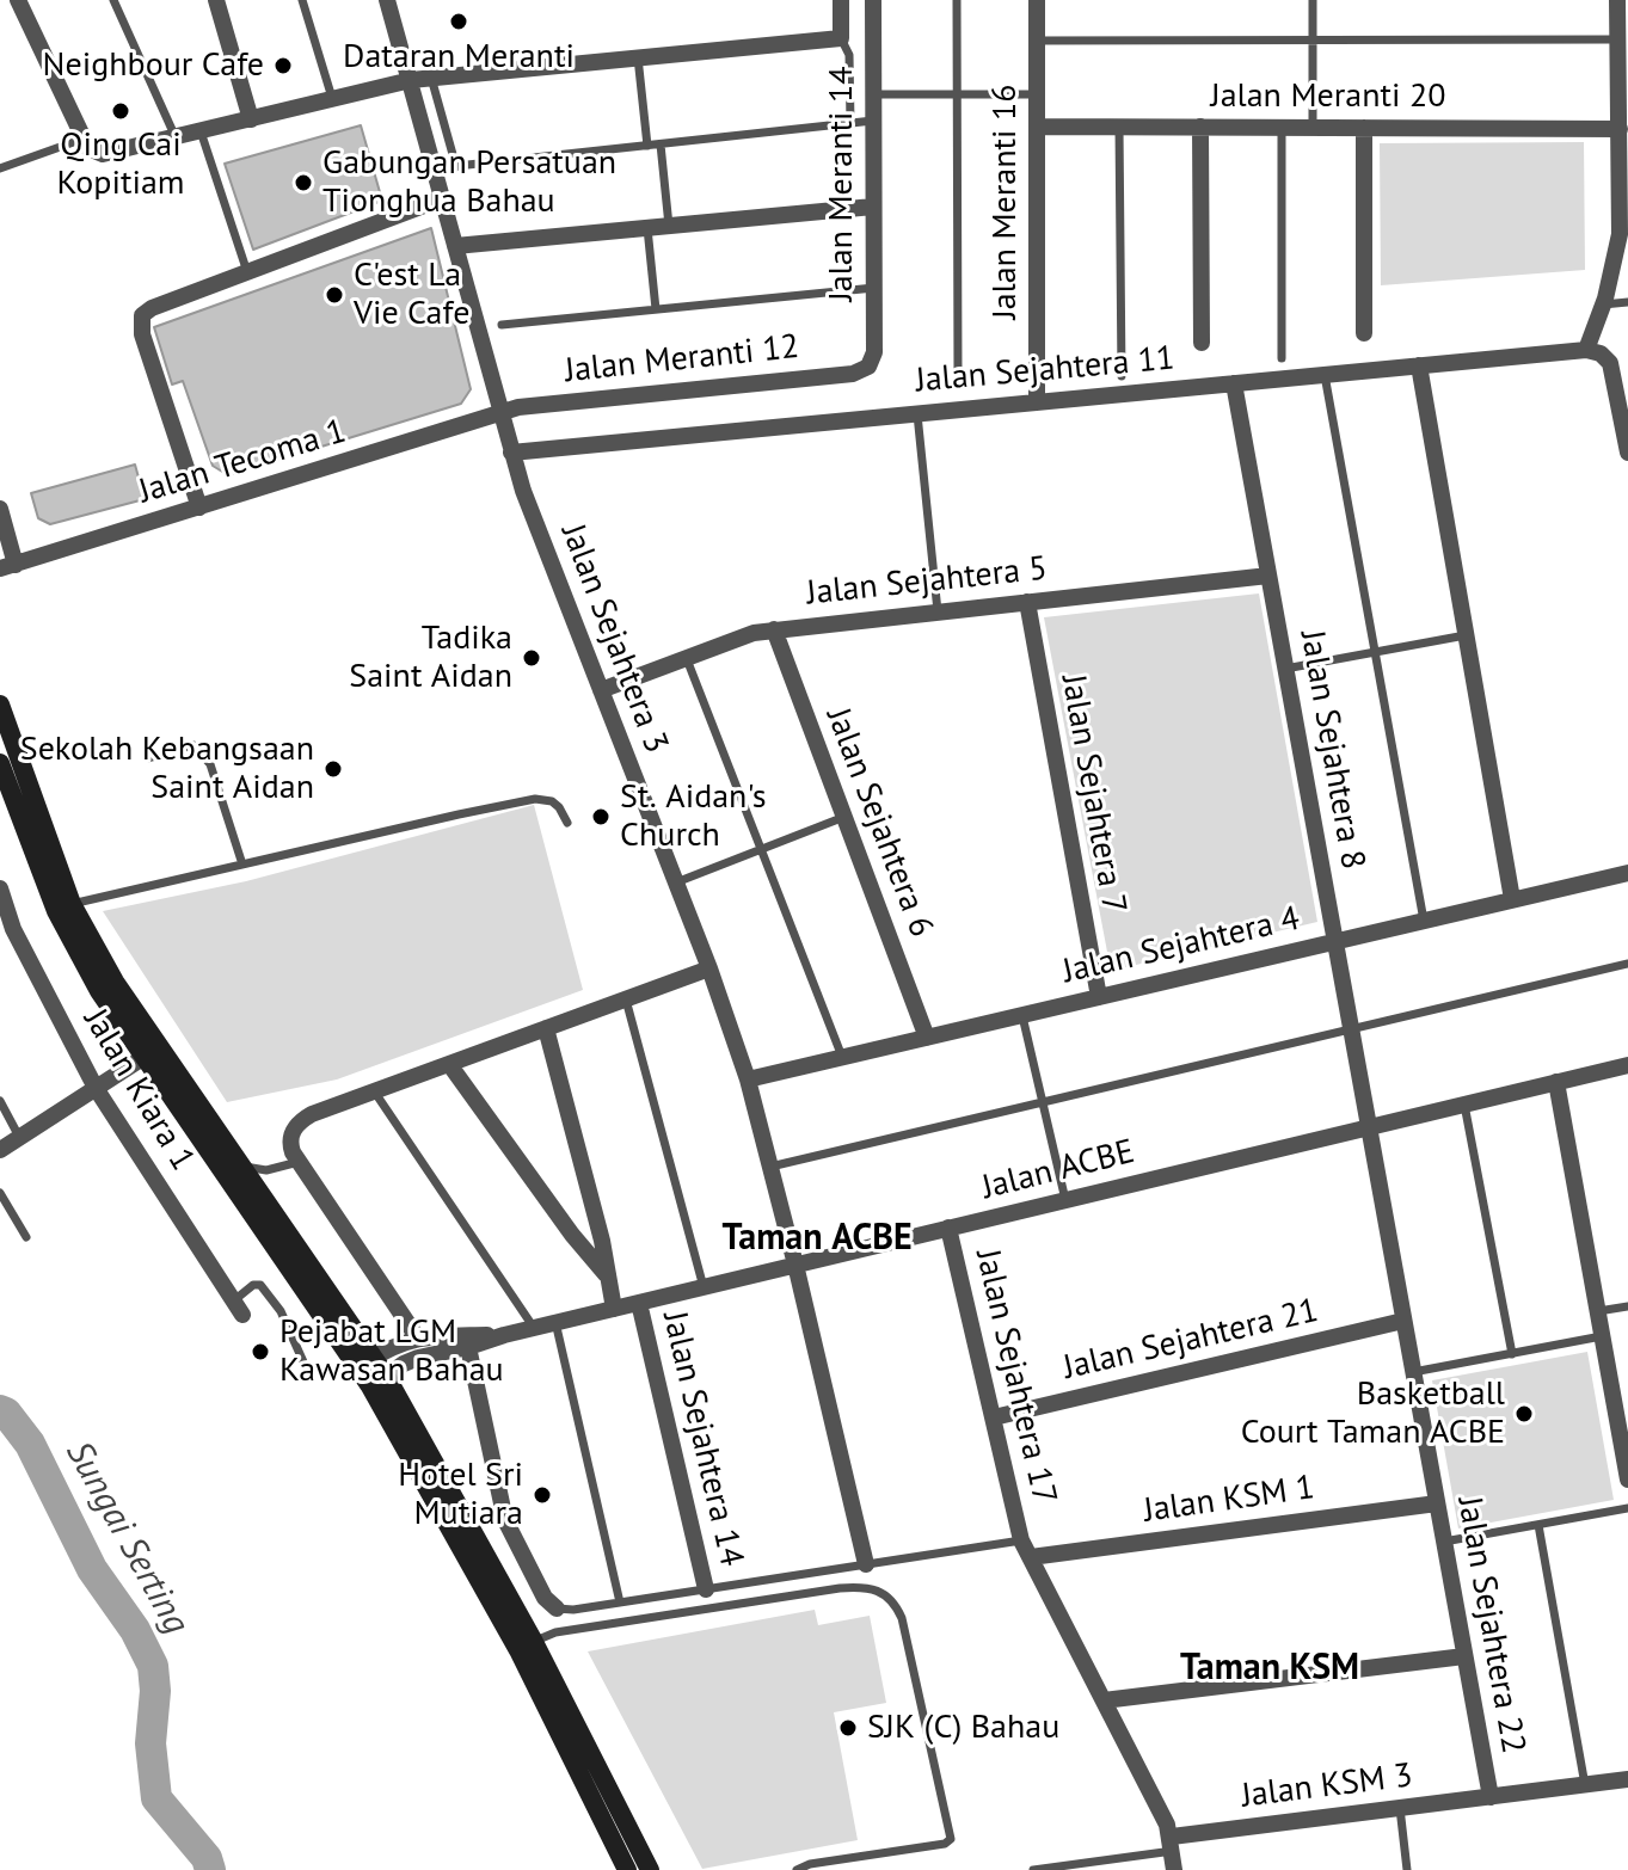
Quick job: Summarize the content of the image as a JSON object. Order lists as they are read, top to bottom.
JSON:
{
  "streets": {
    "street": [
      "Jalan Meranti 20",
      "Jalan Meranti 14",
      "Jalan Meranti 16",
      "Jalan Meranti 12",
      "Jalan Sejahtera 11",
      "Jalan Tecoma 1",
      "Jalan Sejahtera 5",
      "Jalan Sejahtera 3",
      "Jalan Sejahtera 8",
      "Jalan Sejahtera 7",
      "Jalan Sejahtera 6",
      "Jalan Sejahtera 4",
      "Jalan Kiara 1",
      "Jalan ACBE",
      "Jalan Sejahtera 21",
      "Jalan Sejahtera 17",
      "Jalan Sejahtera 14",
      "Jalan KSM 1",
      "Jalan Sejahtera 22",
      "Jalan KSM 3"
    ]
  },
  "crossings": [
    ["Jalan Meranti 20", "Jalan Meranti 16"],
    ["Jalan Meranti 14", "Jalan Meranti 12"],
    ["Jalan Meranti 16", "Jalan Sejahtera 11"],
    ["Jalan Meranti 12", "Jalan Tecoma 1"],
    ["Jalan Meranti 12", "Jalan Sejahtera 3"],
    ["Jalan Sejahtera 11", "Jalan Sejahtera 3"],
    ["Jalan Sejahtera 11", "Jalan Sejahtera 8"],
    ["Jalan Tecoma 1", "Jalan Sejahtera 3"],
    ["Jalan Sejahtera 5", "Jalan Sejahtera 3"],
    ["Jalan Sejahtera 5", "Jalan Sejahtera 8"],
    ["Jalan Sejahtera 5", "Jalan Sejahtera 7"],
    ["Jalan Sejahtera 5", "Jalan Sejahtera 6"],
    ["Jalan Sejahtera 3", "Jalan Sejahtera 4"],
    ["Jalan Sejahtera 3", "Jalan ACBE"],
    ["Jalan Sejahtera 8", "Jalan Sejahtera 4"],
    ["Jalan Sejahtera 8", "Jalan ACBE"],
    ["Jalan Sejahtera 8", "Jalan Sejahtera 22"],
    ["Jalan Sejahtera 7", "Jalan Sejahtera 4"],
    ["Jalan Sejahtera 6", "Jalan Sejahtera 4"],
    ["Jalan ACBE", "Jalan Sejahtera 17"],
    ["Jalan ACBE", "Jalan Sejahtera 14"],
    ["Jalan ACBE", "Jalan Sejahtera 22"],
    ["Jalan Sejahtera 21", "Jalan Sejahtera 17"],
    ["Jalan Sejahtera 21", "Jalan Sejahtera 22"],
    ["Jalan Sejahtera 17", "Jalan KSM 1"],
    ["Jalan Sejahtera 17", "Jalan KSM 3"],
    ["Jalan KSM 1", "Jalan Sejahtera 22"],
    ["Jalan Sejahtera 22", "Jalan KSM 3"]
  ],
  "districts": ["Taman ACBE", "Taman KSM"],
  "water": ["Sungai Serting"],
  "places": [
    "Dataran Meranti",
    "Neighbour Cafe",
    "Qing Cai Kopitiam",
    "Gabungan Persatuan Tionghua Bahau",
    "C'est La Vie Cafe",
    "Tadika Saint Aidan",
    "Sekolah Kebangsaan Saint Aidan",
    "St. Aidan's Church",
    "Pejabat LGM Kawasan Bahau",
    "Basketball Court Taman ACBE",
    "Hotel Sri Mutiara",
    "SJK (C) Bahau"
  ]
}
